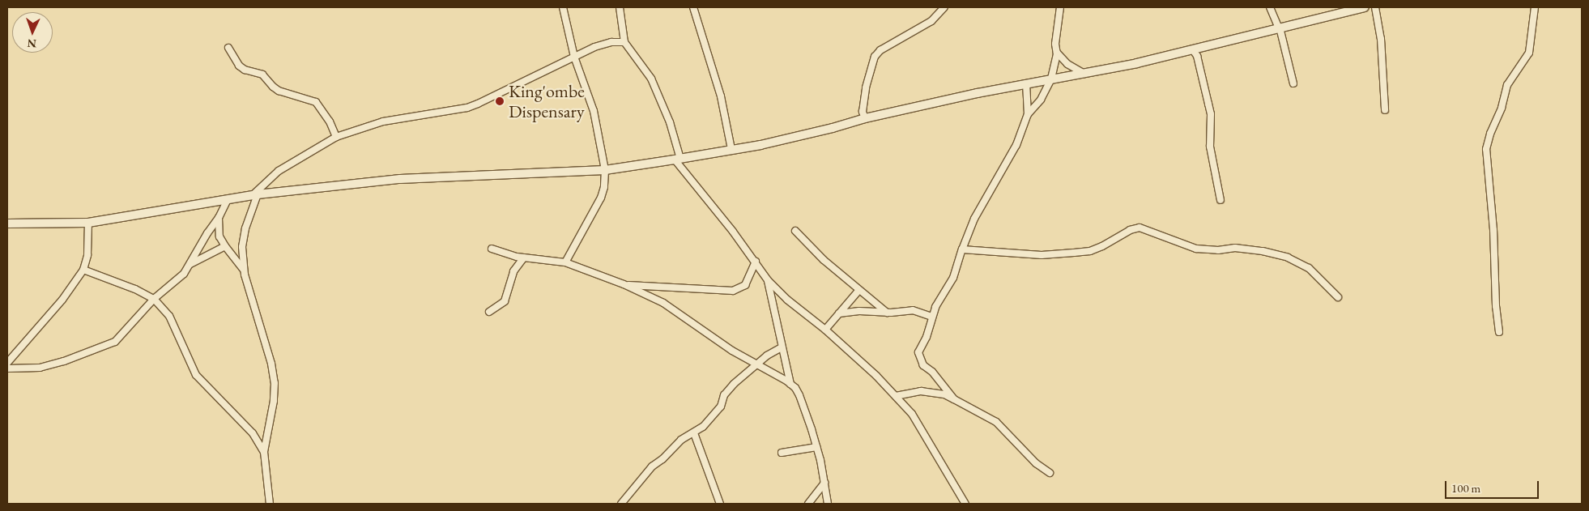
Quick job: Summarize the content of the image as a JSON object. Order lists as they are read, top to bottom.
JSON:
{
  "places": ["King'ombe Dispensary"],
  "scale_bar": "100 m",
  "north": "bottom"
}
